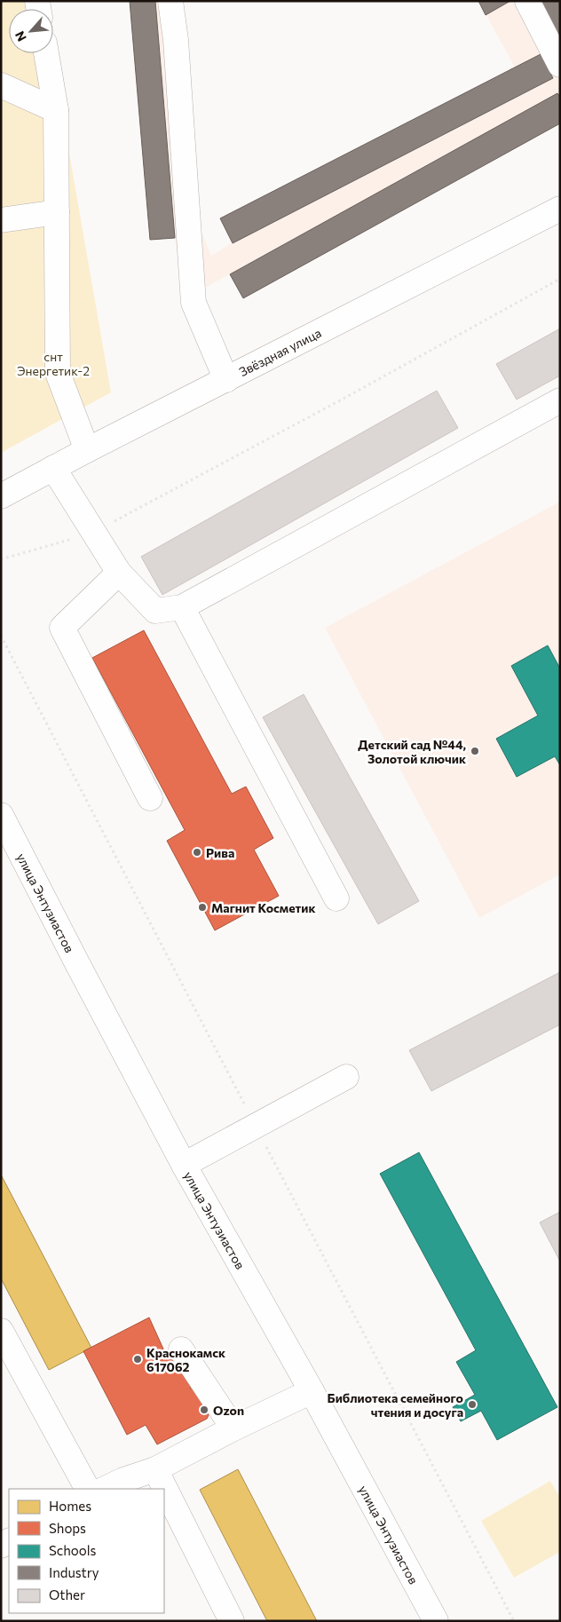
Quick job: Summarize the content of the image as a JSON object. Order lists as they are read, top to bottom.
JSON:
{
  "streets": {
    "street": ["Звёздная улица", "улица Энтузиастов"]
  },
  "parks": ["снт Энергетик-2"],
  "places": [
    "Детский сад №44, Золотой ключик",
    "Рива",
    "Магнит Косметик",
    "Краснокамск 617062",
    "Библиотека семейного чтения и досуга",
    "Ozon"
  ],
  "legend": [
    "Homes",
    "Shops",
    "Schools",
    "Industry",
    "Other"
  ],
  "north": "bottom left"
}
